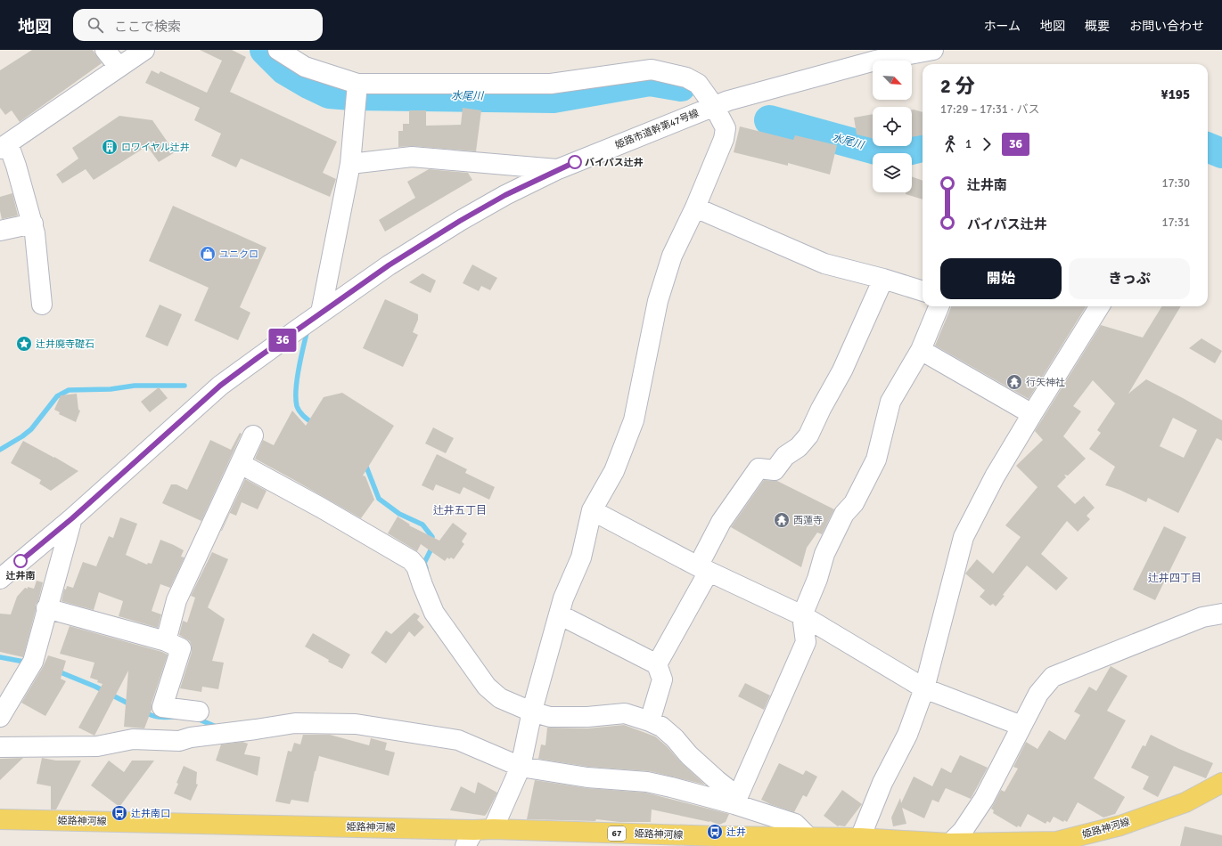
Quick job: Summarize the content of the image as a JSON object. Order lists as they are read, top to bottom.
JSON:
{
  "streets": {
    "main road": ["姫路神河線", "67"],
    "street": ["姫路市道幹第47号線"]
  },
  "districts": ["辻井五丁目", "辻井四丁目"],
  "water": ["水尾川"],
  "places": {
    "building": ["ロワイヤル辻井"],
    "other": ["バイパス辻井", "辻井南"],
    "shop": ["ユニクロ"],
    "place": ["辻井廃寺礎石"],
    "temple": ["行矢神社", "西蓮寺"],
    "bus stop": ["辻井南口", "辻井"]
  },
  "lines": ["bus line 36"],
  "north": "bottom right",
  "page": {
    "header": "地図",
    "search": "ここで検索",
    "nav": [
      "ホーム",
      "地図",
      "概要",
      "お問い合わせ"
    ],
    "on_map": "36",
    "heading": ["2 分", "17:29 – 17:31 · バス", "¥195"],
    "legs": ["1", "36"],
    "list": [
      {
        "name": "辻井南",
        "value": "17:30"
      },
      {
        "name": "バイパス辻井",
        "value": "17:31"
      }
    ],
    "buttons": ["開始", "きっぷ"]
  }
}
